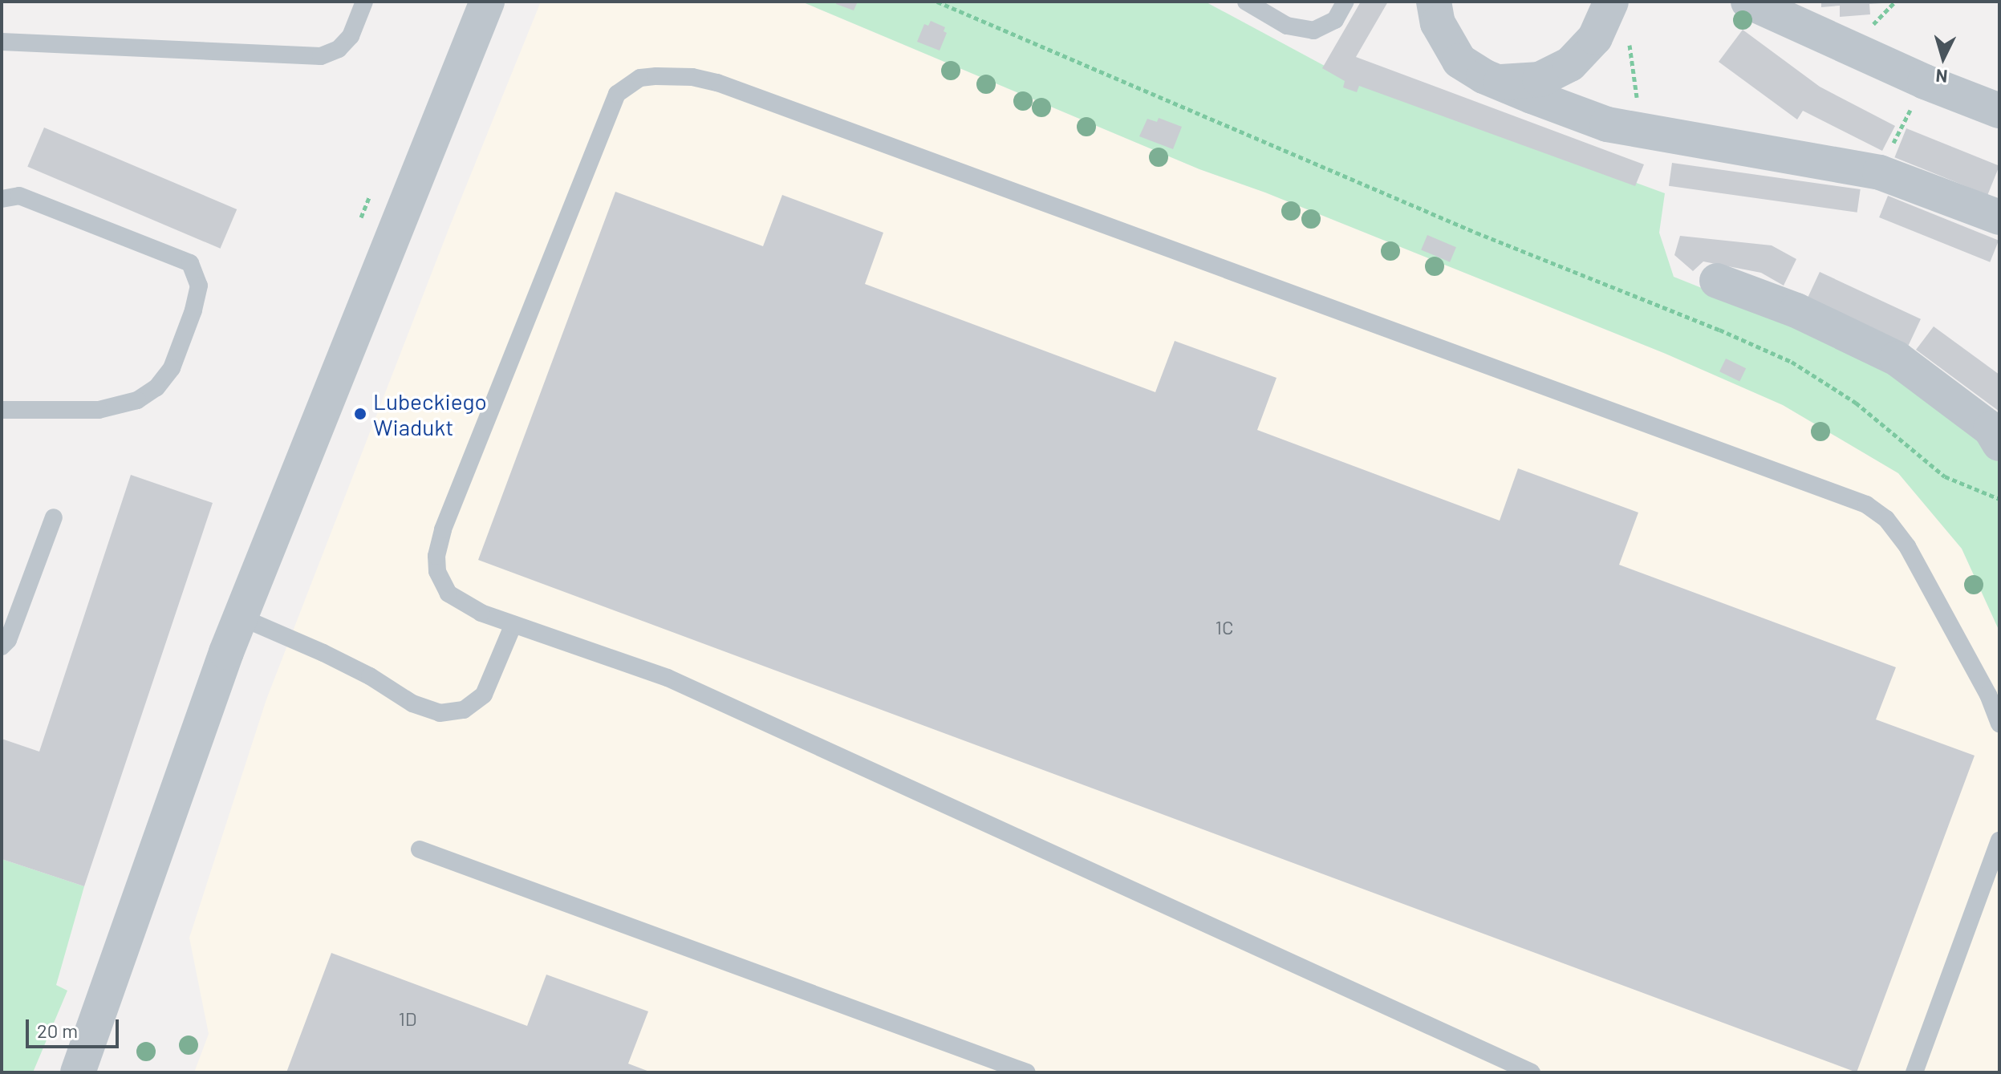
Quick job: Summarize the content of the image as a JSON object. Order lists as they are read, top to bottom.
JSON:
{
  "places": ["Lubeckiego Wiadukt"],
  "house_numbers": ["1C", "1D"],
  "scale_bar": "20 m",
  "north": "bottom"
}
